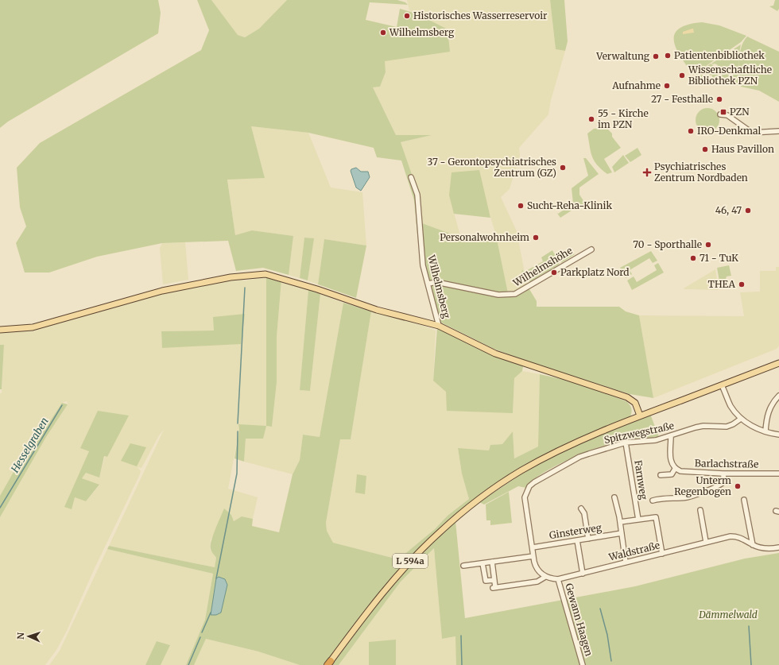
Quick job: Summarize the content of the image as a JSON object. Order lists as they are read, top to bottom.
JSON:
{
  "streets": {
    "main road": ["L 594a"],
    "street": [
      "Wilhelmshöhe",
      "Wilhelmsberg",
      "Spitzwegstraße",
      "Barlachstraße",
      "Farnweg",
      "Ginsterweg",
      "Waldstraße",
      "Gewann Haagen"
    ]
  },
  "crossings": [
    ["Wilhelmshöhe", "Wilhelmsberg"],
    ["Spitzwegstraße", "Farnweg"],
    ["Spitzwegstraße", "Ginsterweg"],
    ["Spitzwegstraße", "Waldstraße"],
    ["Waldstraße", "Gewann Haagen"]
  ],
  "water": ["Hesselgraben"],
  "parks": ["Dämmelwald"],
  "places": {
    "other": [
      "Historisches Wasserreservoir",
      "Wilhelmsberg",
      "Patientenbibliothek",
      "Verwaltung",
      "Wissenschaftliche Bibliothek PZN",
      "Aufnahme",
      "27 - Festhalle",
      "55 - Kirche im PZN",
      "IRO-Denkmal",
      "Haus Pavillon",
      "37 - Gerontopsychiatrisches Zentrum (GZ)",
      "Sucht-Reha-Klinik",
      "46, 47",
      "Personalwohnheim",
      "70 - Sporthalle",
      "71 - TuK",
      "Parkplatz Nord",
      "THEA",
      "Unterm Regenbogen"
    ],
    "transit": ["PZN"],
    "health": ["Psychiatrisches Zentrum Nordbaden"]
  },
  "north": "left"
}
